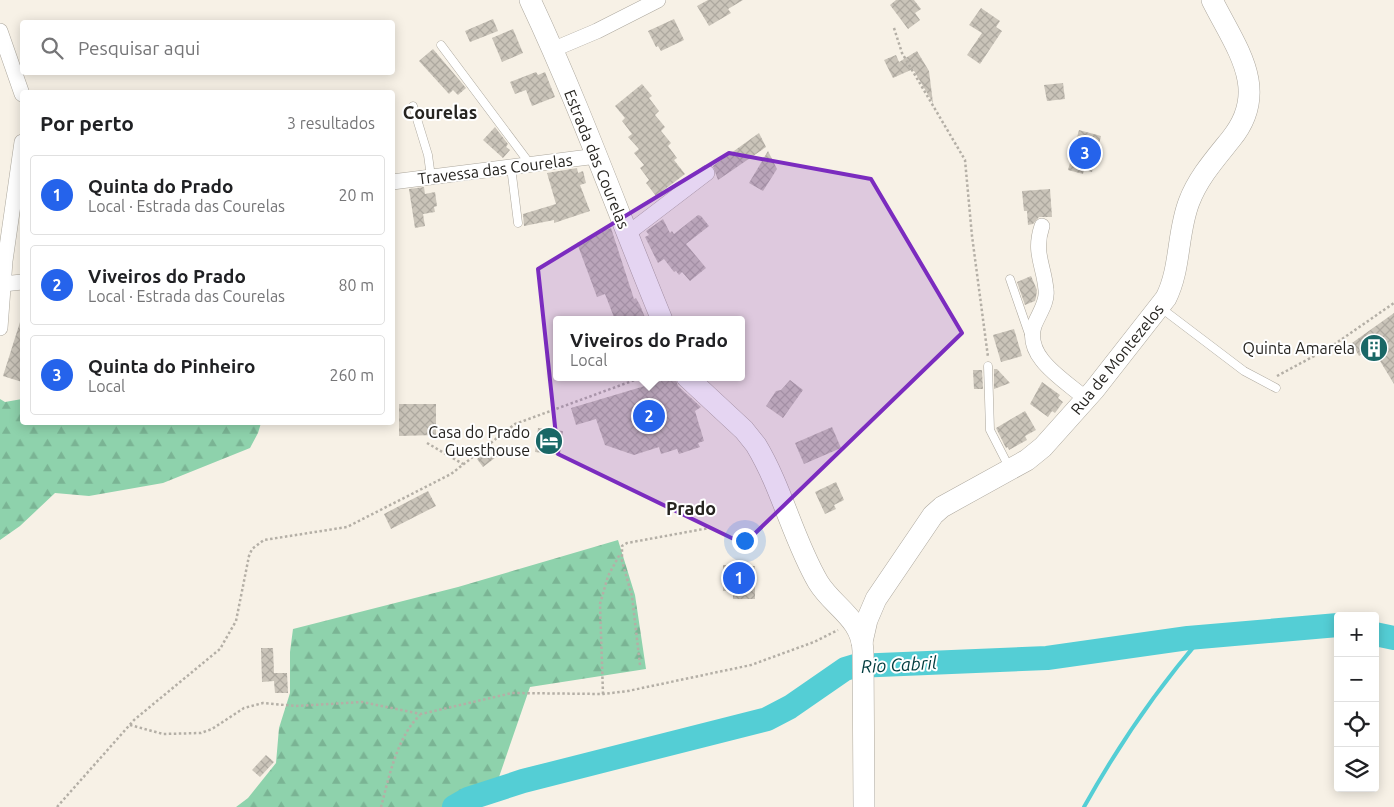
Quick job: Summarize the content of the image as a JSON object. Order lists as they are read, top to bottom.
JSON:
{
  "streets": {
    "main road": ["Estrada das Courelas", "Rua de Montezelos"],
    "street": ["Travessa das Courelas"]
  },
  "crossings": [
    ["Estrada das Courelas", "Travessa das Courelas"]
  ],
  "districts": ["Courelas", "Prado"],
  "water": ["Rio Cabril"],
  "places": {
    "building": ["Quinta Amarela"],
    "hotel": ["Casa do Prado Guesthouse"]
  },
  "page": {
    "search": "Pesquisar aqui",
    "heading": ["Por perto", "3 resultados"],
    "pins": ["3", "2", "1"],
    "list": [
      {
        "mark": "1",
        "name": "Quinta do Prado",
        "note": "Local · Estrada das Courelas",
        "value": "20 m"
      },
      {
        "mark": "2",
        "name": "Viveiros do Prado",
        "note": "Local · Estrada das Courelas",
        "value": "80 m"
      },
      {
        "mark": "3",
        "name": "Quinta do Pinheiro",
        "note": "Local",
        "value": "260 m"
      }
    ],
    "popup": ["Viveiros do Prado", "Local"],
    "map_buttons": ["+", "−"]
  }
}
